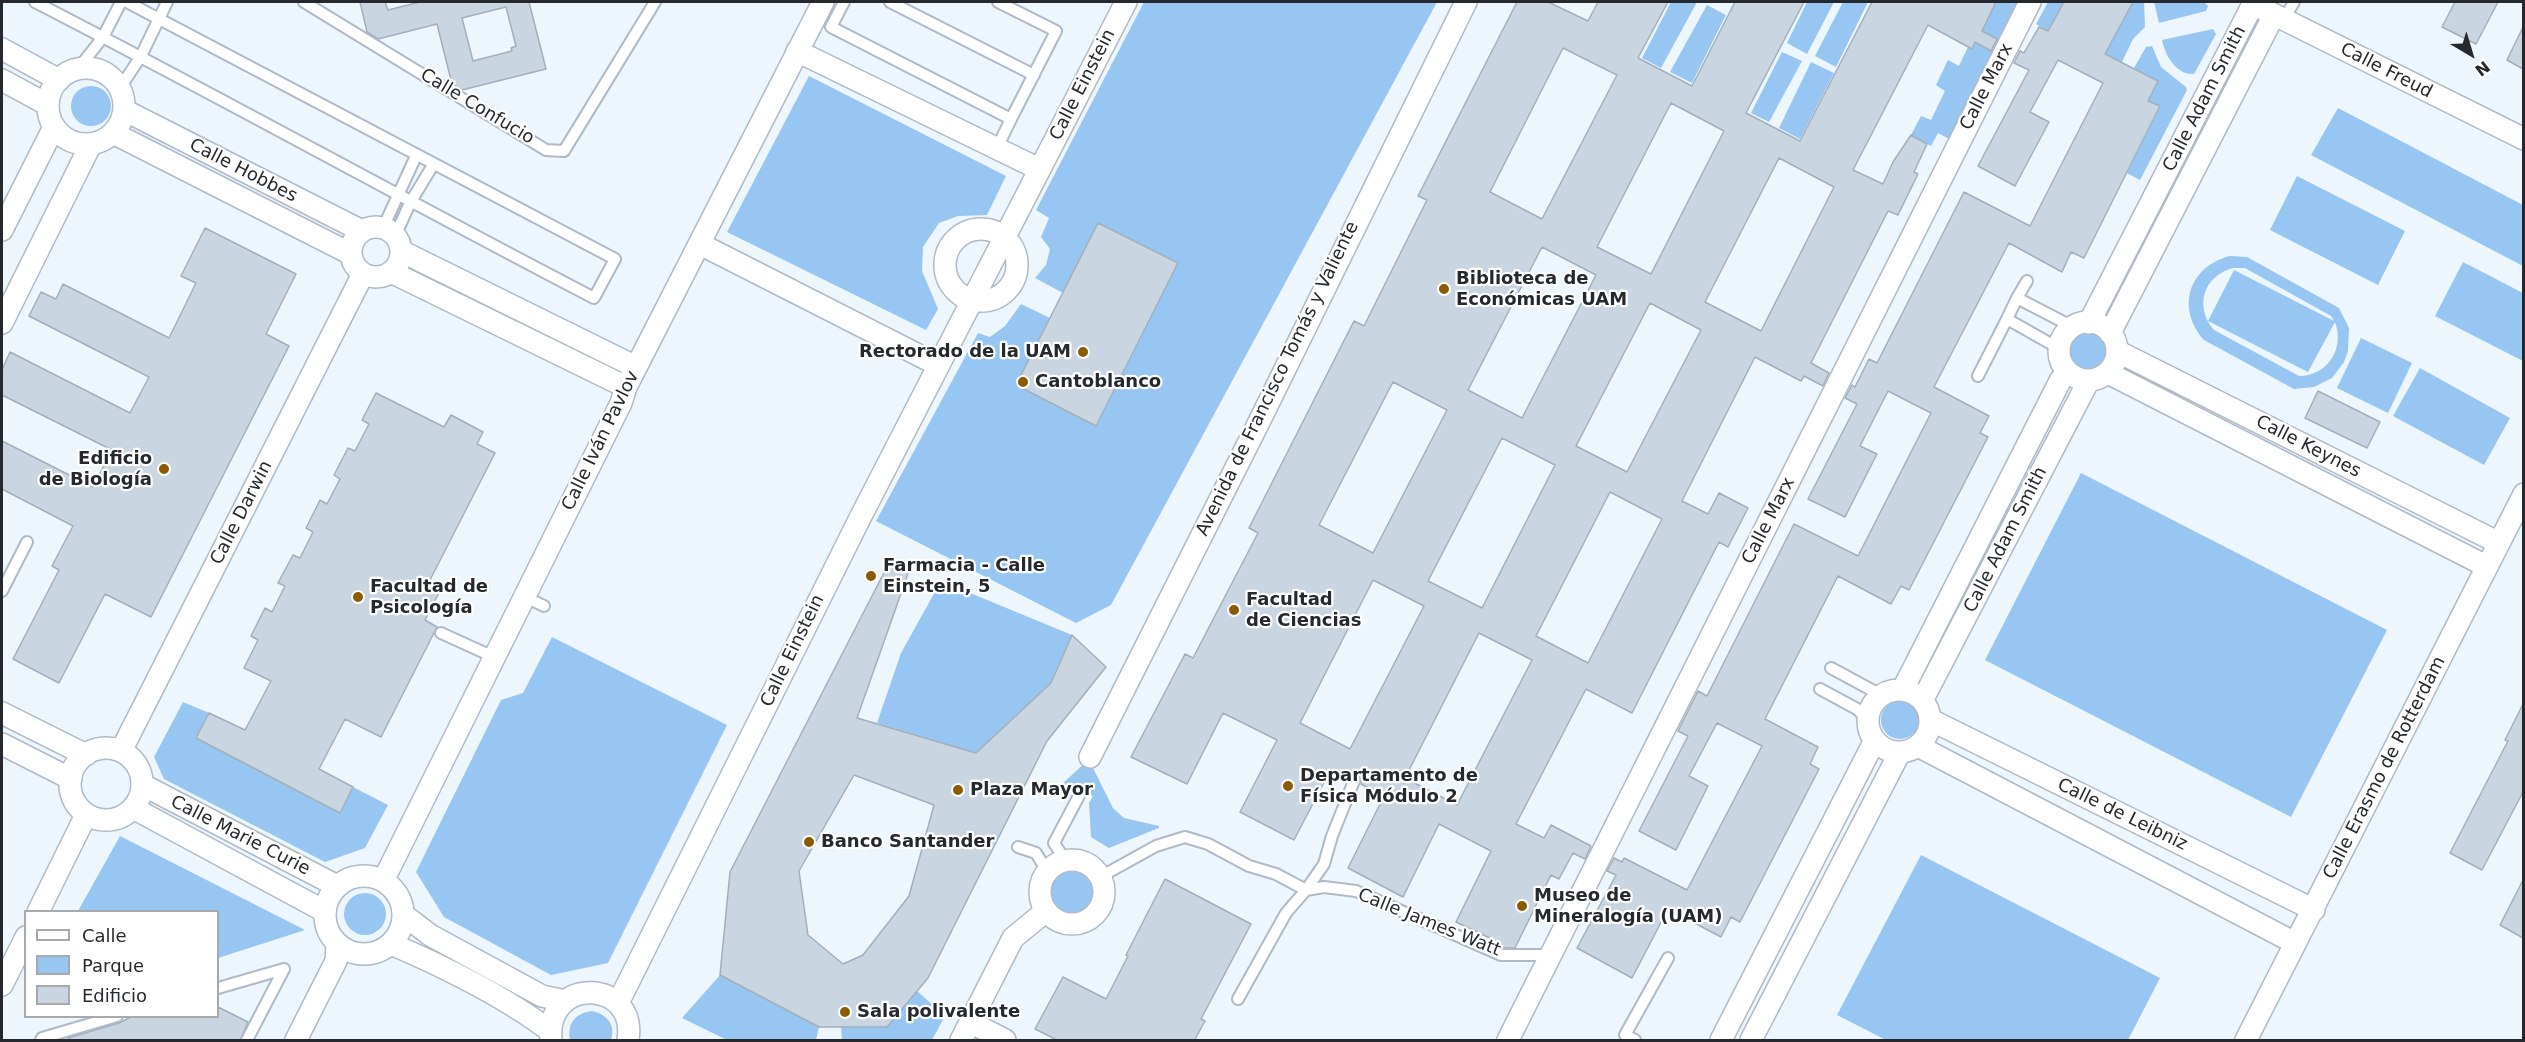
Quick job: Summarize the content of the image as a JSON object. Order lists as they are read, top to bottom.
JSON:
{
  "streets": {
    "street": [
      "Calle Freud",
      "Calle Einstein",
      "Calle Marx",
      "Calle Adam Smith",
      "Calle Hobbes",
      "Avenida de Francisco Tomás y Valiente",
      "Calle Iván Pavlov",
      "Calle Keynes",
      "Calle Darwin",
      "Calle Erasmo de Rotterdam",
      "Calle de Leibniz",
      "Calle Marie Curie"
    ],
    "lane": ["Calle Confucio", "Calle James Watt"]
  },
  "crossings": [
    ["Calle Freud", "Calle Adam Smith"],
    ["Calle Marx", "Calle James Watt"],
    ["Calle Adam Smith", "Calle Keynes"],
    ["Calle Adam Smith", "Calle de Leibniz"],
    ["Calle Hobbes", "Calle Iván Pavlov"],
    ["Calle Hobbes", "Calle Darwin"],
    ["Calle Iván Pavlov", "Calle Marie Curie"],
    ["Calle Keynes", "Calle Erasmo de Rotterdam"],
    ["Calle Darwin", "Calle Marie Curie"],
    ["Calle Erasmo de Rotterdam", "Calle de Leibniz"]
  ],
  "places": [
    "Biblioteca de Económicas UAM",
    "Rectorado de la UAM",
    "Cantoblanco",
    "Edificio de Biología",
    "Farmacia - Calle Einstein, 5",
    "Facultad de Psicología",
    "Facultad de Ciencias",
    "Departamento de Física Módulo 2",
    "Plaza Mayor",
    "Banco Santander",
    "Museo de Mineralogía (UAM)",
    "Sala polivalente"
  ],
  "legend": ["Calle", "Parque", "Edificio"],
  "north": "bottom right"
}
